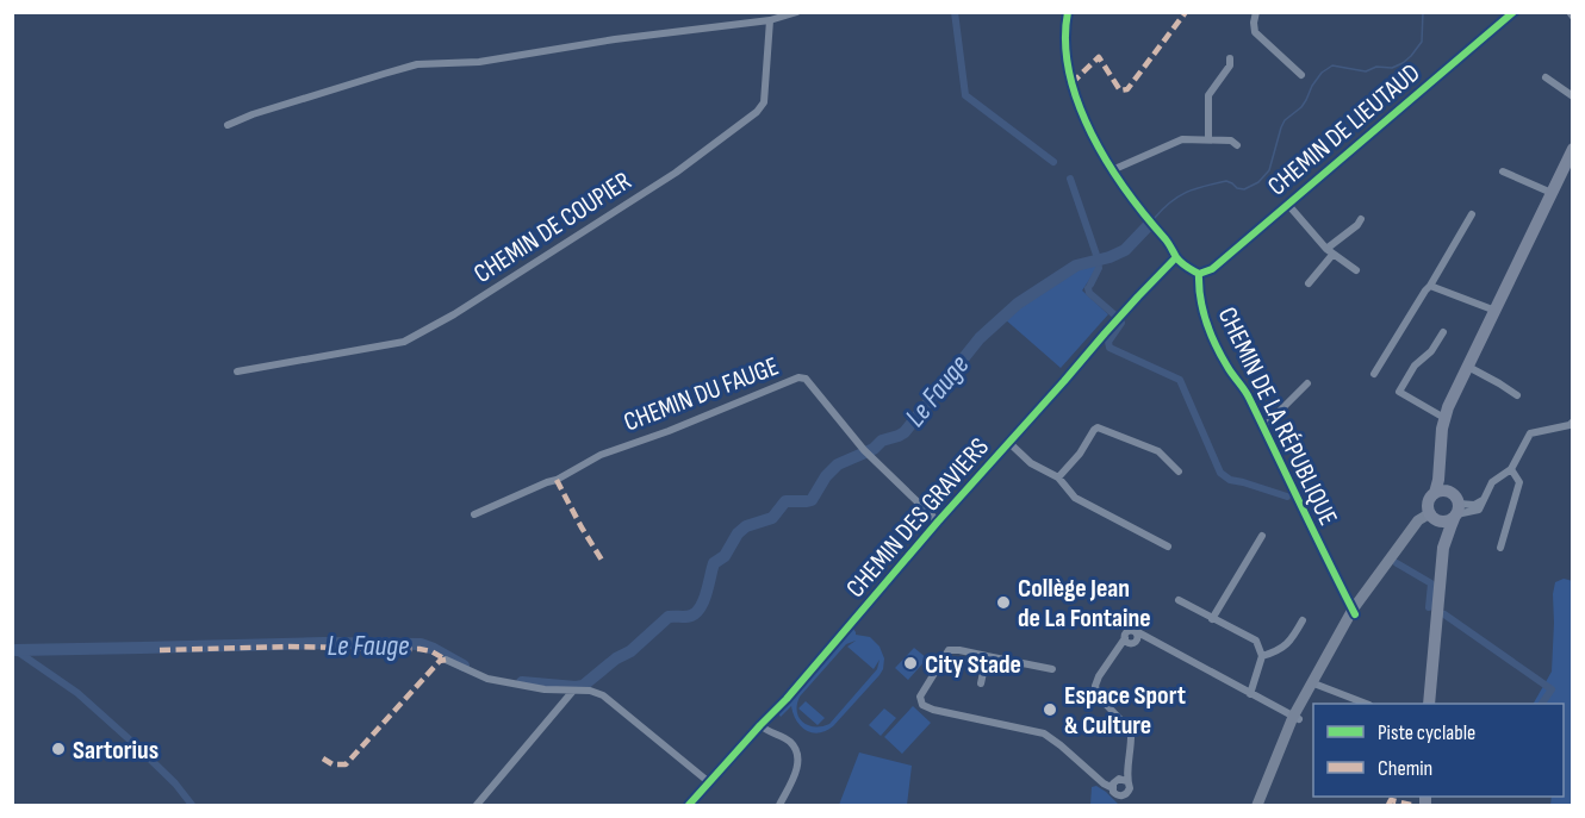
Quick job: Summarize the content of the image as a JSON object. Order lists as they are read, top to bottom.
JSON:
{
  "streets": {
    "street": [
      "CHEMIN DE LIEUTAUD",
      "CHEMIN DE COUPIER",
      "CHEMIN DU FAUGE",
      "CHEMIN DE LA RÉPUBLIQUE",
      "CHEMIN DES GRAVIERS"
    ]
  },
  "crossings": [
    ["CHEMIN DE LIEUTAUD", "CHEMIN DE LA RÉPUBLIQUE"],
    ["CHEMIN DU FAUGE", "CHEMIN DES GRAVIERS"]
  ],
  "water": ["Le Fauge"],
  "places": [
    "Collège Jean de La Fontaine",
    "City Stade",
    "Espace Sport & Culture",
    "Sartorius"
  ],
  "legend": ["Piste cyclable", "Chemin"]
}
